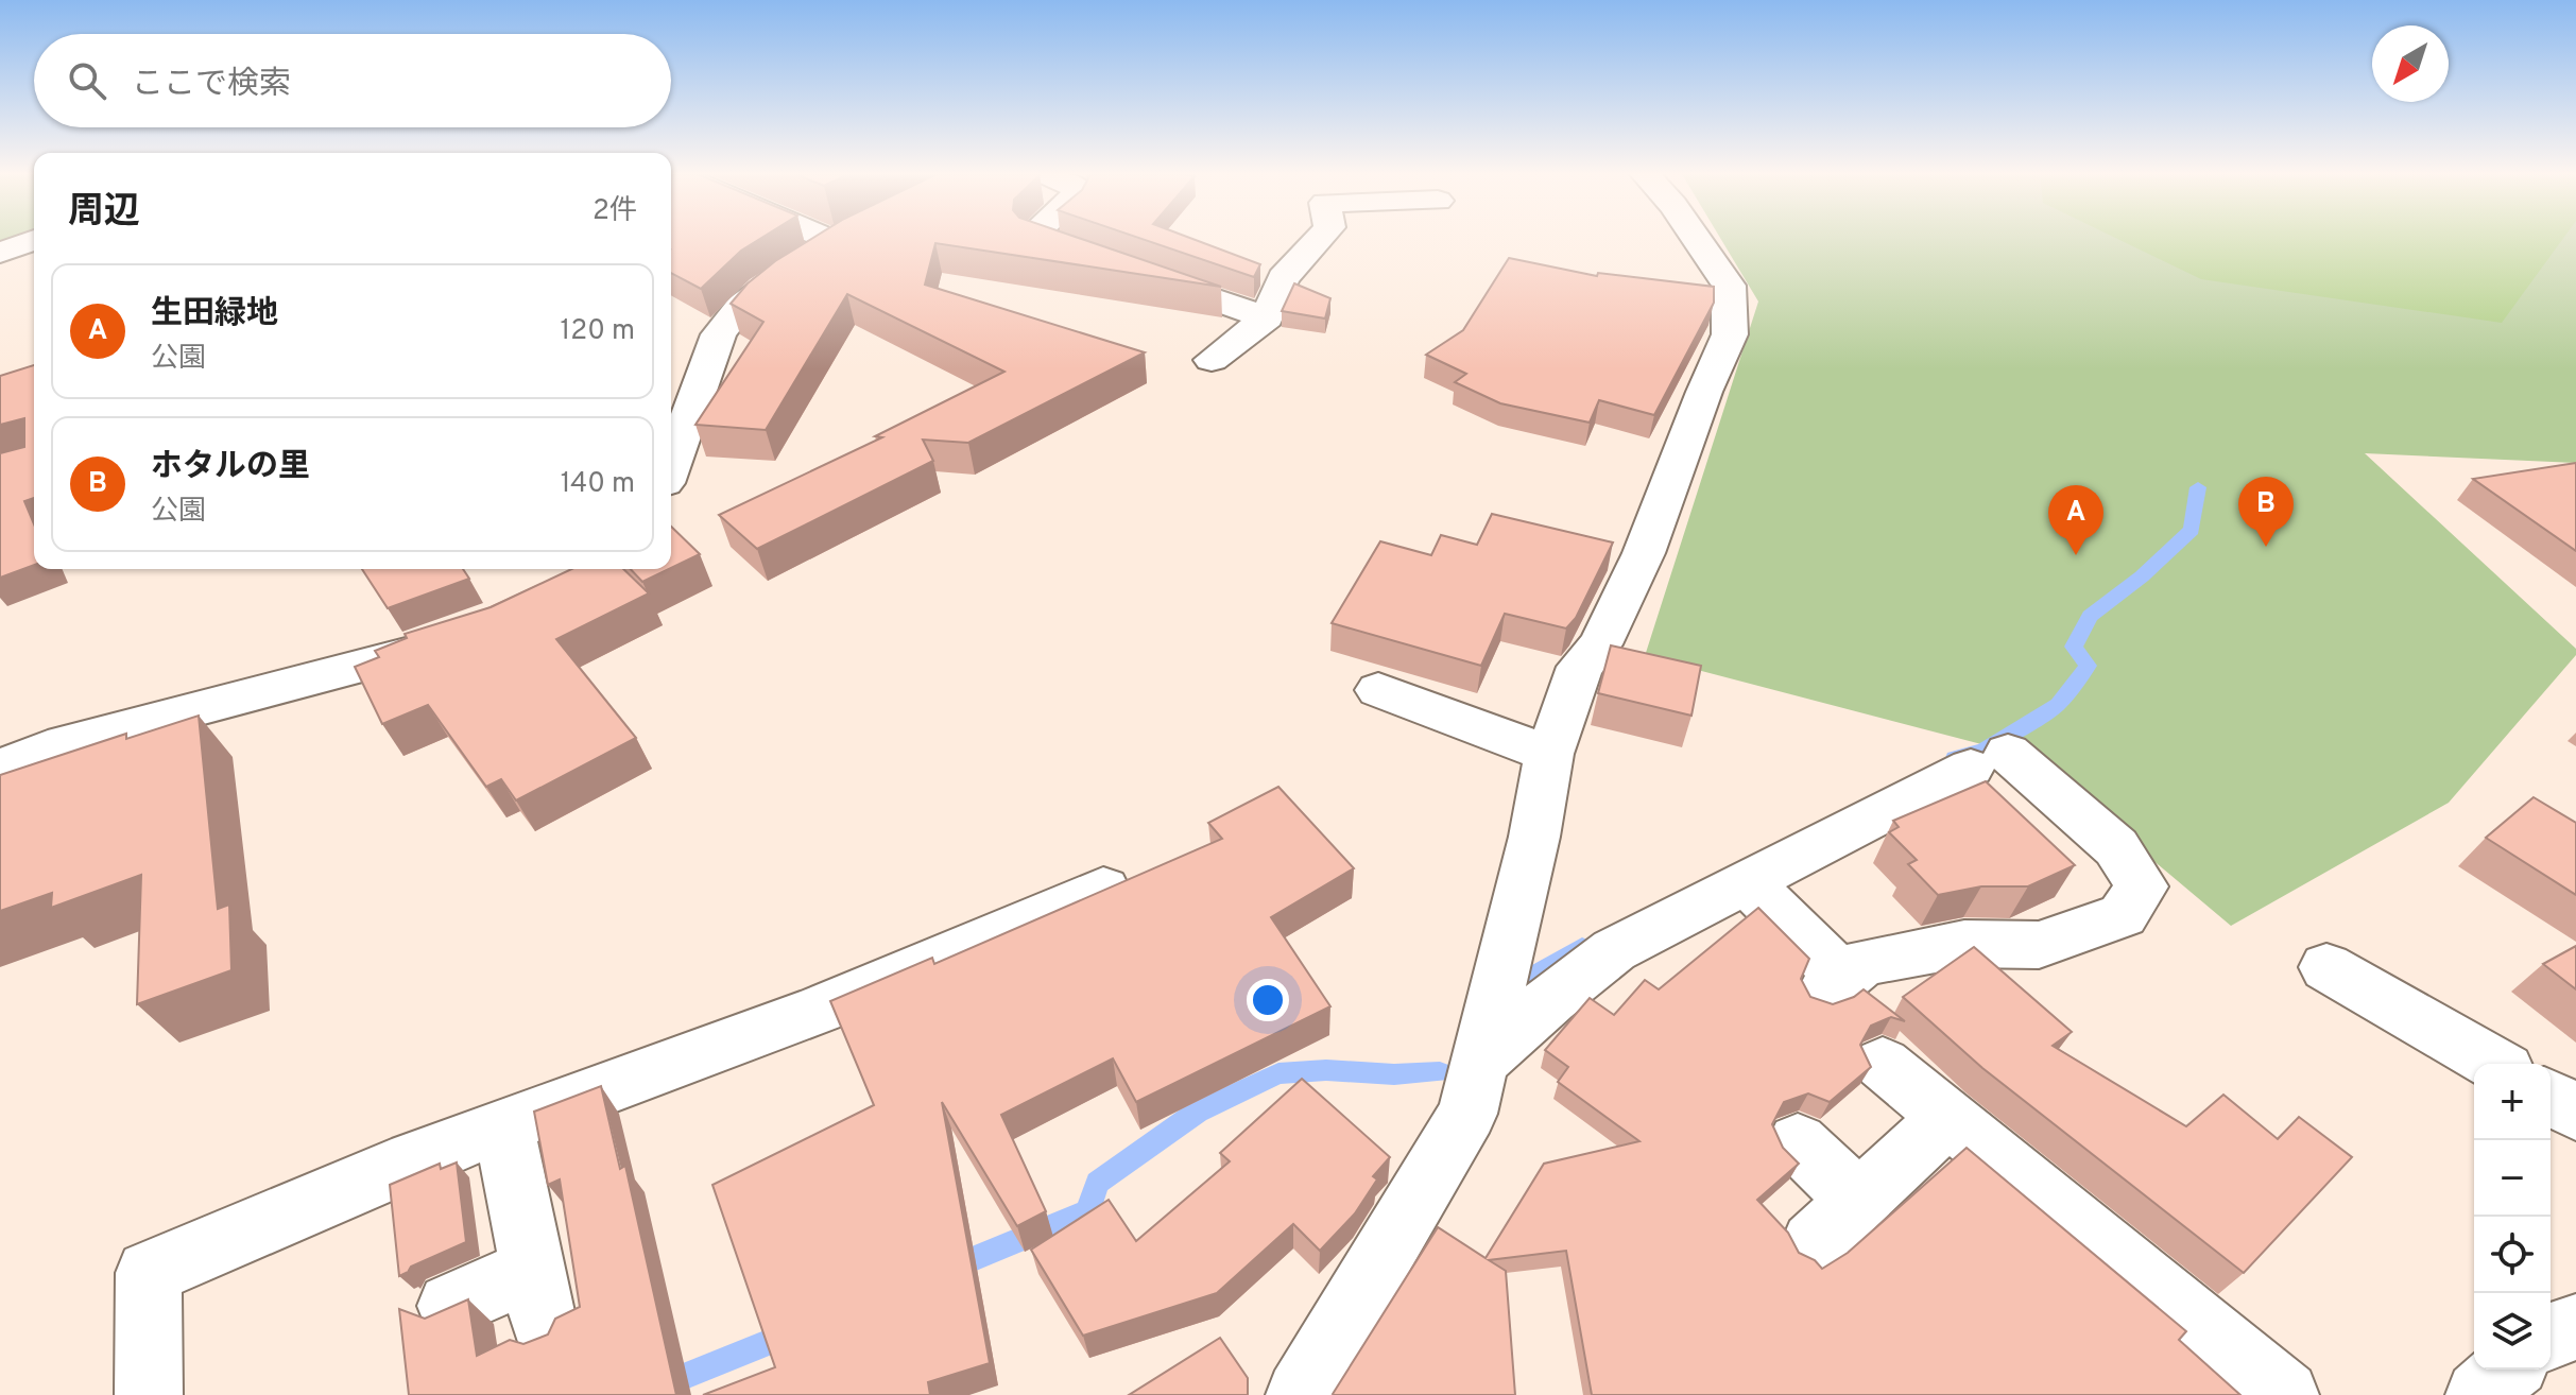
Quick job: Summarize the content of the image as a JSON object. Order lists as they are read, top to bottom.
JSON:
{
  "north": "bottom left",
  "page": {
    "search": "ここで検索",
    "heading": ["周辺", "2件"],
    "list": [
      {
        "mark": "A",
        "name": "生田緑地",
        "note": "公園",
        "value": "120 m"
      },
      {
        "mark": "B",
        "name": "ホタルの里",
        "note": "公園",
        "value": "140 m"
      }
    ],
    "pins": ["B", "A"],
    "map_buttons": ["+", "−"]
  }
}
